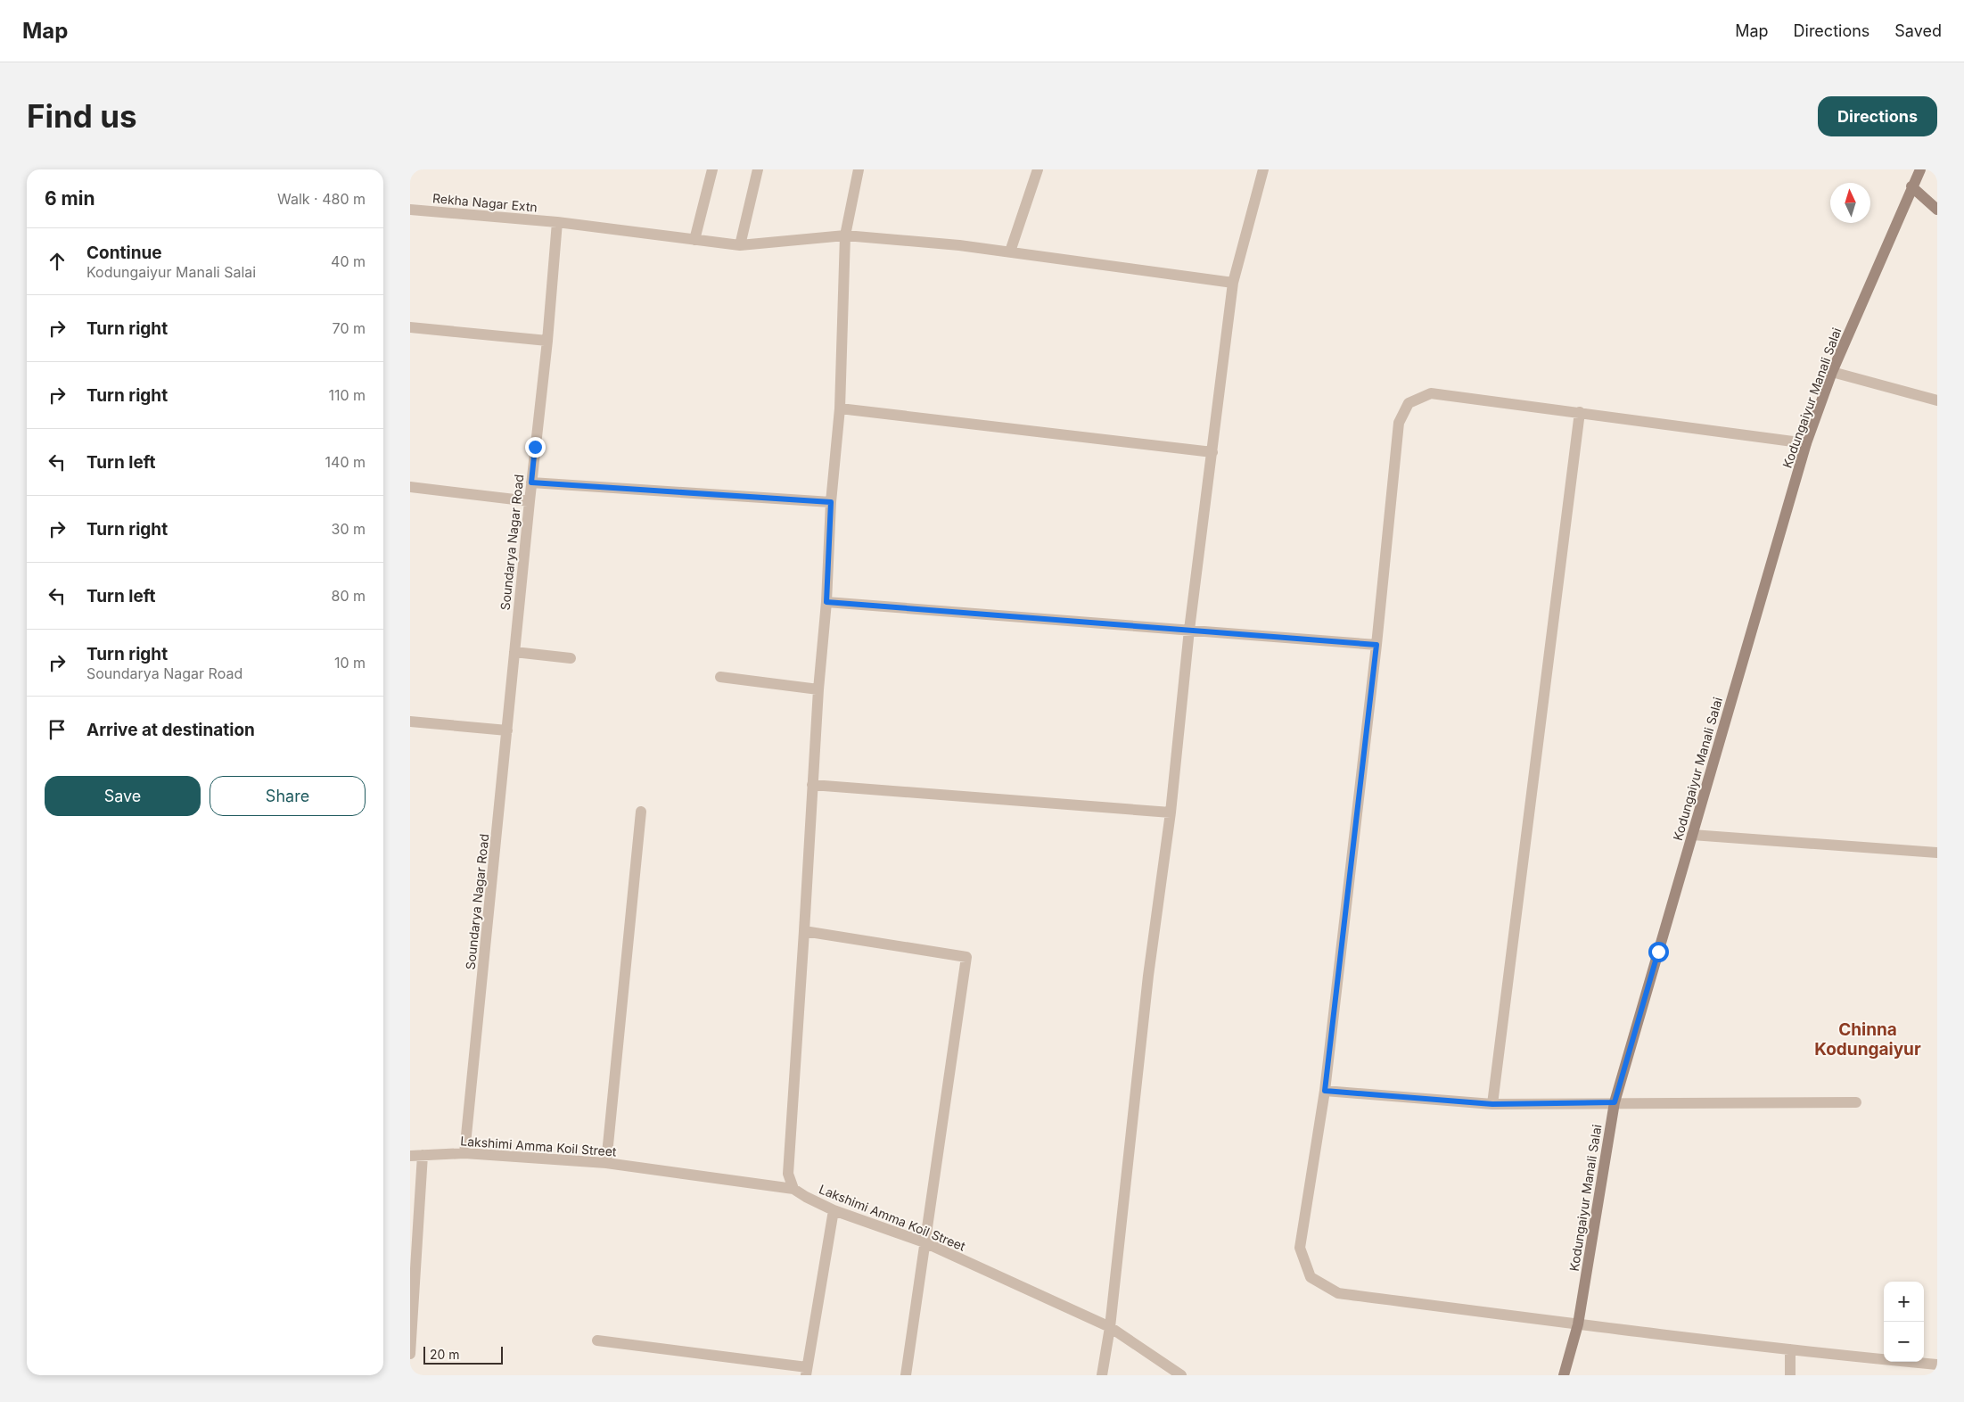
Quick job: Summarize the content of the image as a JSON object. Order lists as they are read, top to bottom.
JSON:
{
  "streets": {
    "street": [
      "Rekha Nagar Extn",
      "Kodungaiyur Manali Salai",
      "Soundarya Nagar Road",
      "Lakshimi Amma Koil Street"
    ]
  },
  "crossings": [
    ["Rekha Nagar Extn", "Soundarya Nagar Road"],
    ["Soundarya Nagar Road", "Lakshimi Amma Koil Street"]
  ],
  "districts": ["Chinna Kodungaiyur"],
  "scale_bar": "20 m",
  "north": "top",
  "page": {
    "header": "Map",
    "nav": ["Map", "Directions", "Saved"],
    "buttons": [
      "Directions",
      ["Save", "Share"]
    ],
    "title": "Find us",
    "heading": ["6 min", "Walk · 480 m"],
    "list": [
      ["Continue", "Kodungaiyur Manali Salai", "40 m"],
      ["Turn right", "70 m"],
      ["Turn right", "110 m"],
      ["Turn left", "140 m"],
      ["Turn right", "30 m"],
      ["Turn left", "80 m"],
      ["Turn right", "Soundarya Nagar Road", "10 m"],
      "Arrive at destination"
    ],
    "map_buttons": ["+", "−"],
    "scale": "20 m"
  }
}
